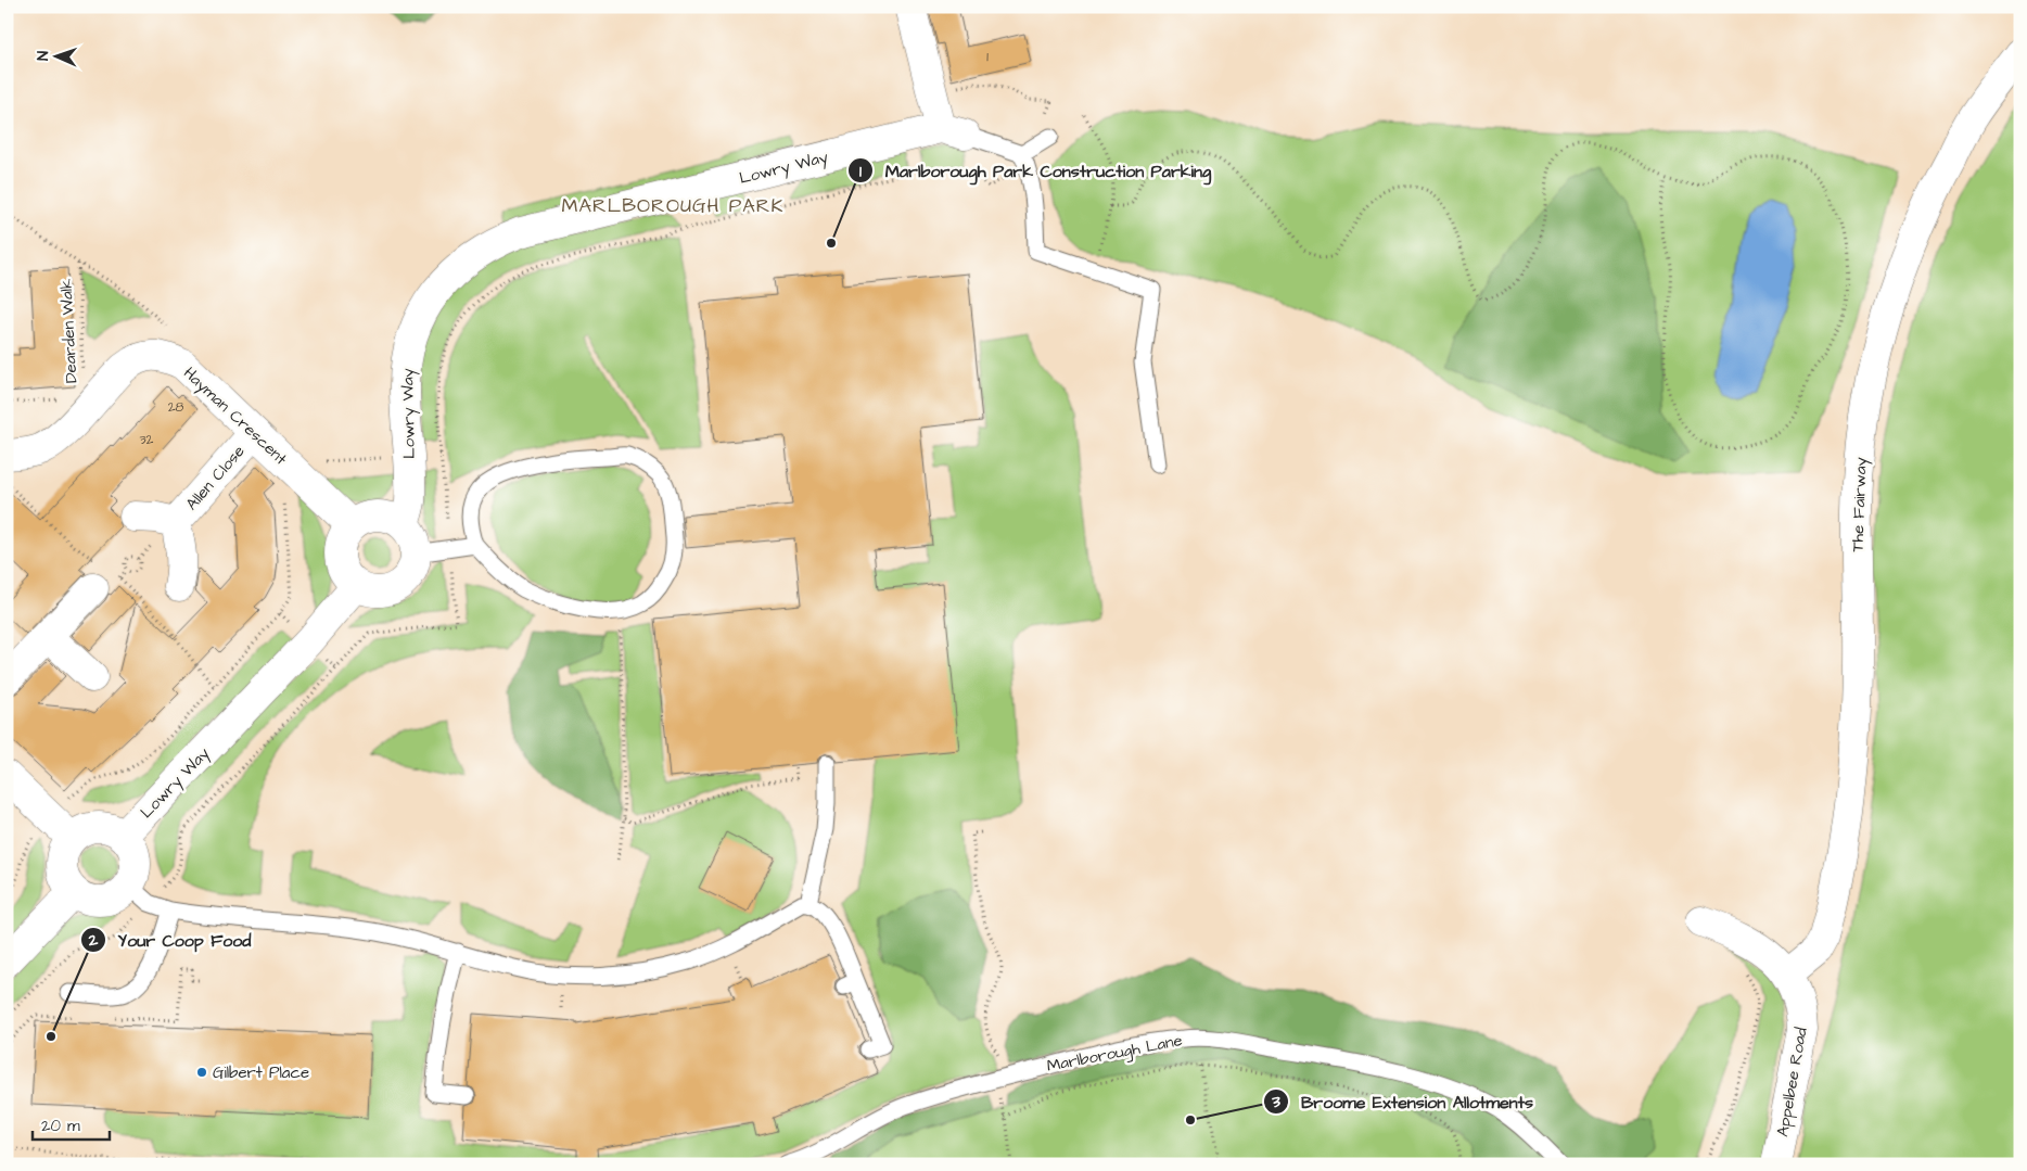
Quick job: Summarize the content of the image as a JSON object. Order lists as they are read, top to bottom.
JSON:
{
  "streets": {
    "street": [
      "Lowry Way",
      "Hayman Crescent",
      "Allen Close",
      "The Fairway",
      "Appelbee Road"
    ],
    "lane": ["Marlborough Lane"],
    "path": ["Dearden Walk"]
  },
  "crossings": [
    ["Lowry Way", "Hayman Crescent"],
    ["Dearden Walk", "Hayman Crescent"],
    ["Hayman Crescent", "Allen Close"],
    ["The Fairway", "Appelbee Road"]
  ],
  "districts": ["MARLBOROUGH PARK"],
  "places": [
    "Marlborough Park Construction Parking",
    "Your Coop Food",
    "Gilbert Place",
    "Broome Extension Allotments"
  ],
  "house_numbers": ["1", "28", "32"],
  "scale_bar": "20 m",
  "north": "left"
}
